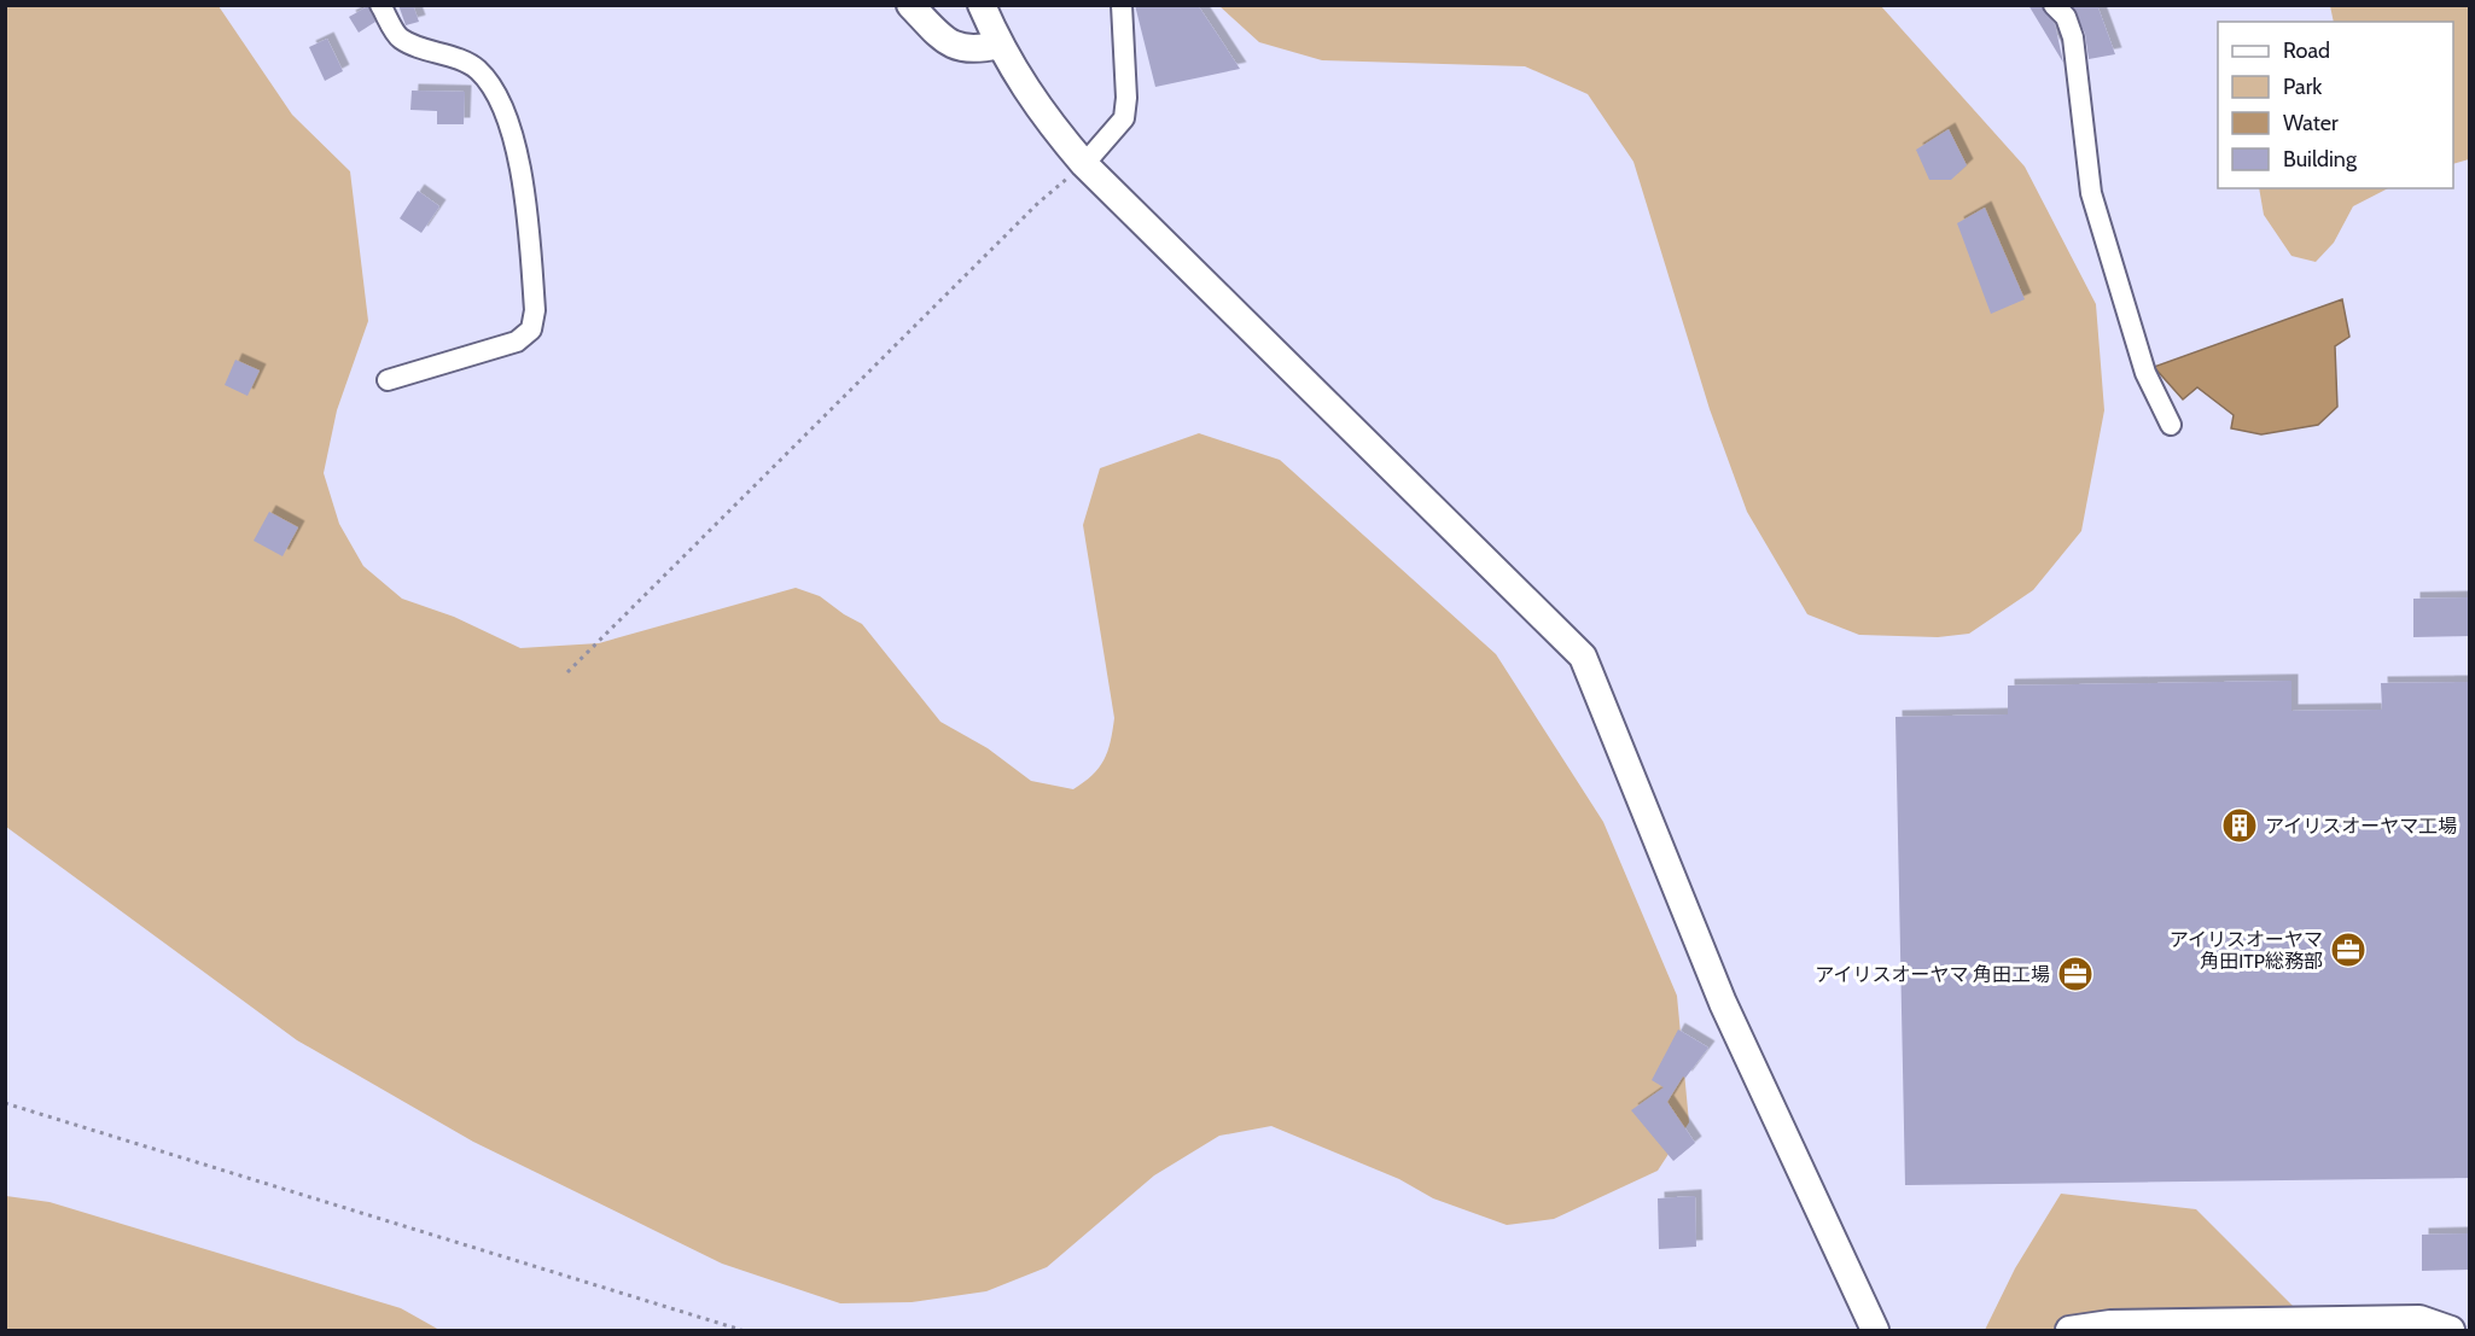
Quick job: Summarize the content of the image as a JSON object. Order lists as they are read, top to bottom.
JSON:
{
  "places": {
    "building": ["アイリスオーヤマ工場"],
    "office": ["アイリスオーヤマ 角田ITP総務部", "アイリスオーヤマ 角田工場"]
  },
  "legend": [
    "Road",
    "Park",
    "Water",
    "Building"
  ]
}
